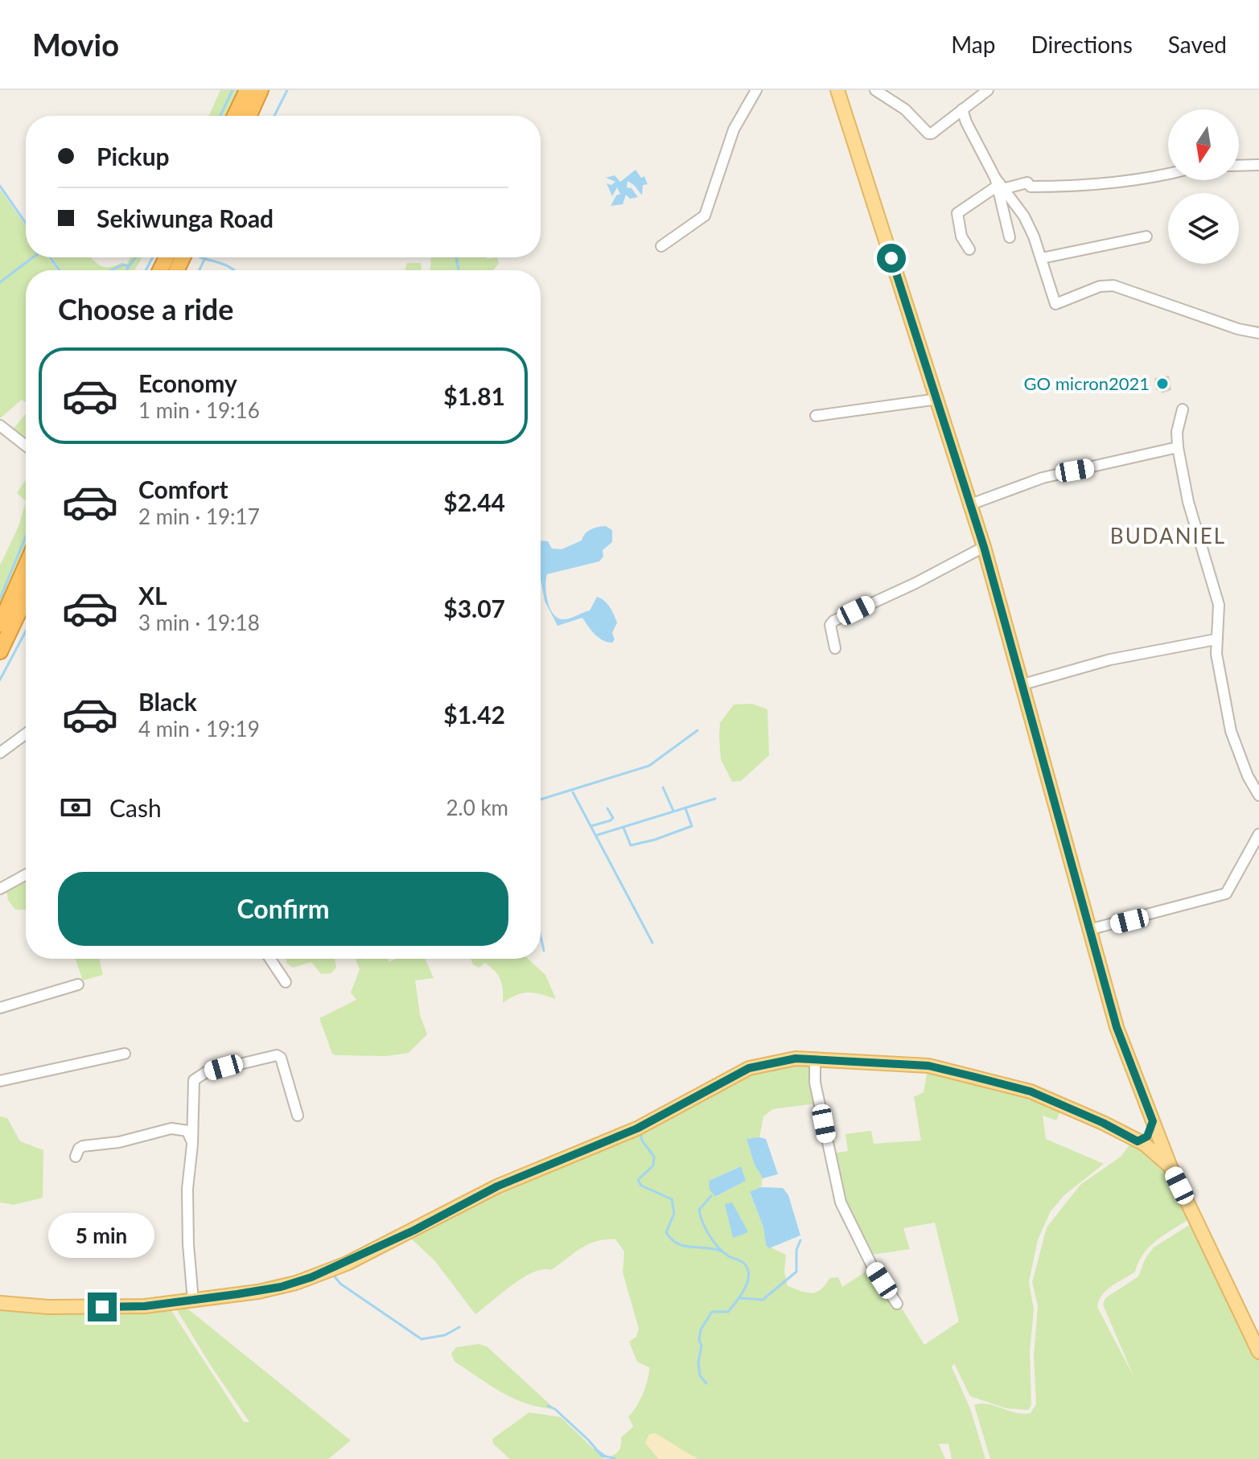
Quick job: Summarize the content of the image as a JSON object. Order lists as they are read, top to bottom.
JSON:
{
  "districts": ["BUDANIEL"],
  "places": ["GO micron2021"],
  "north": "bottom",
  "page": {
    "header": "Movio",
    "nav": ["Map", "Directions", "Saved"],
    "banner": ["Pickup", "Sekiwunga Road"],
    "heading": "Choose a ride",
    "list": [
      {
        "name": "Economy",
        "note": "1 min · 19:16",
        "value": "$1.81"
      },
      {
        "name": "Comfort",
        "note": "2 min · 19:17",
        "value": "$2.44"
      },
      {
        "name": "XL",
        "note": "3 min · 19:18",
        "value": "$3.07"
      },
      {
        "name": "Black",
        "note": "4 min · 19:19",
        "value": "$1.42"
      }
    ],
    "pay": ["Cash", "2.0 km"],
    "buttons": "Confirm",
    "bubble": "5 min"
  }
}
